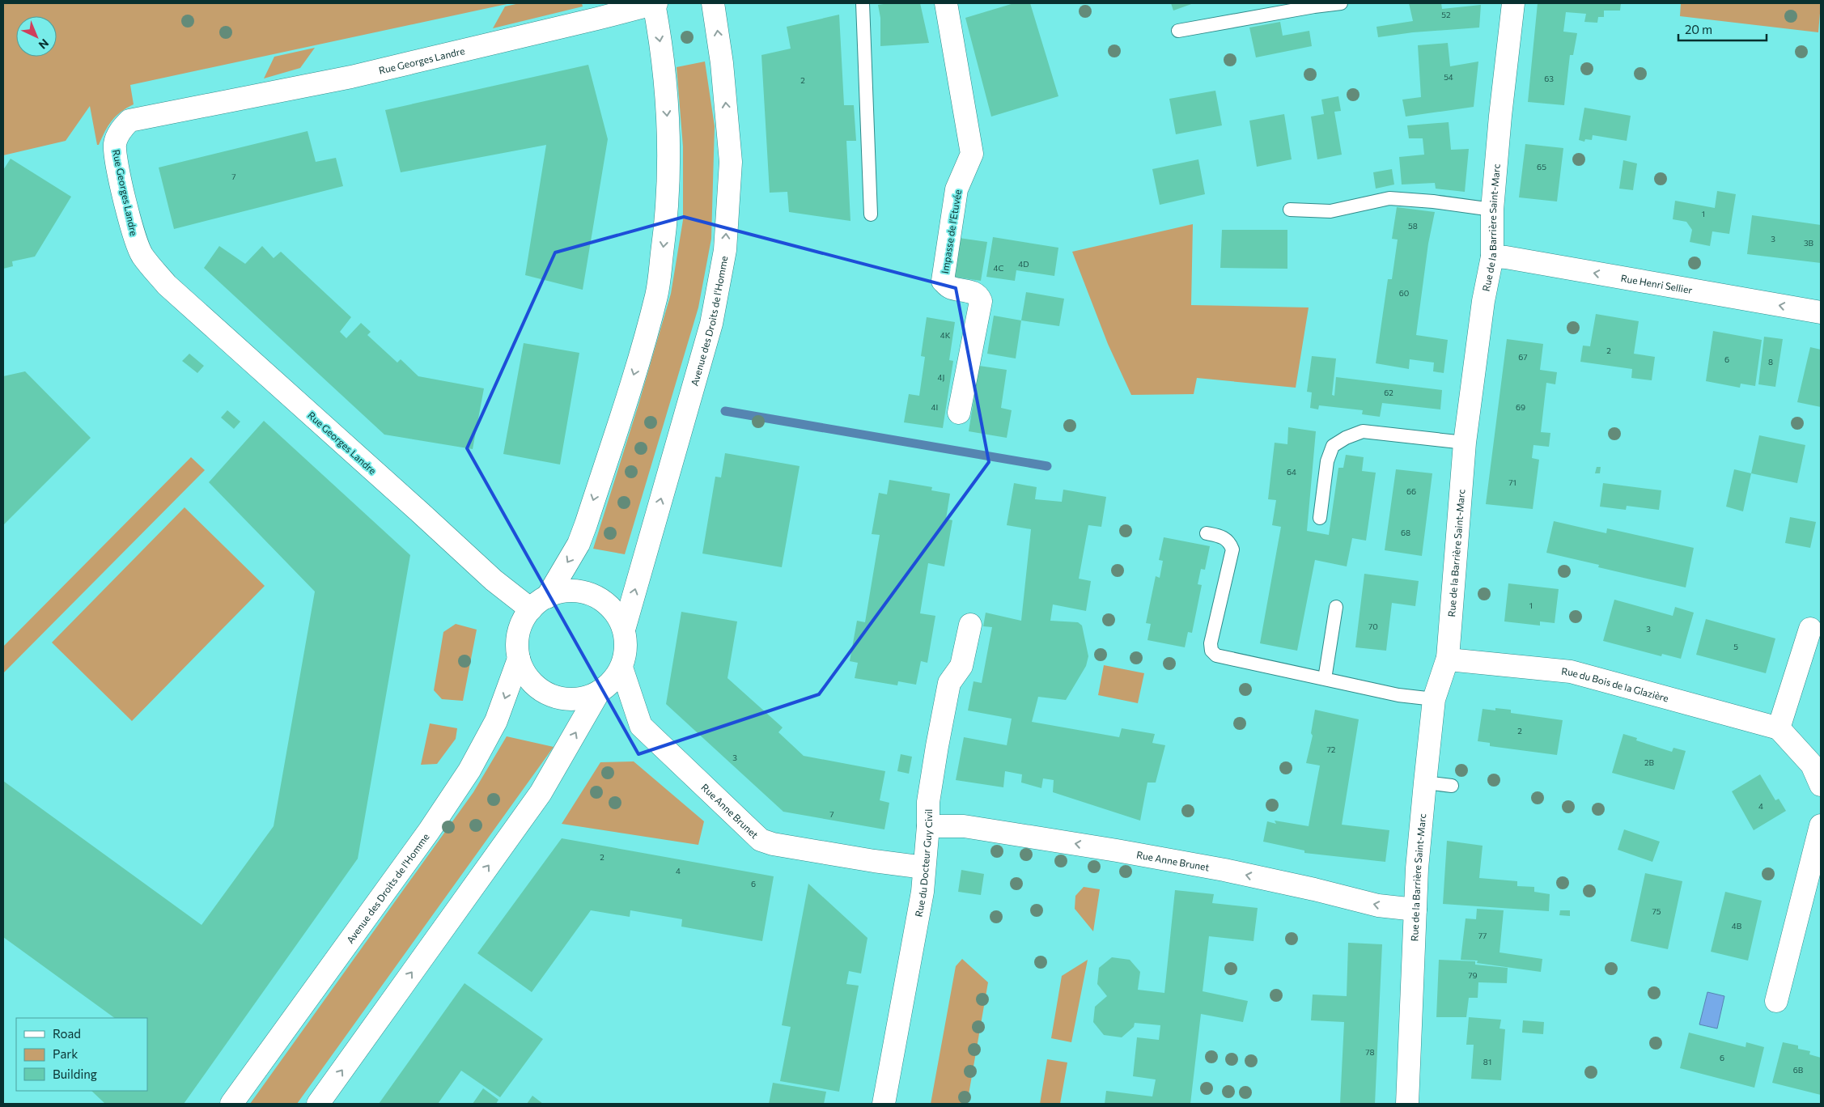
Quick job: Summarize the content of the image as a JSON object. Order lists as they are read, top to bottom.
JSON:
{
  "streets": {
    "street": [
      "Rue Georges Landre",
      "Rue de la Barrière Saint-Marc",
      "Impasse de l'Etuvée",
      "Rue Henri Sellier",
      "Avenue des Droits de l'Homme",
      "Rue du Bois de la Glazière",
      "Rue Anne Brunet",
      "Rue du Docteur Guy Civil"
    ]
  },
  "crossings": [
    ["Rue Georges Landre", "Avenue des Droits de l'Homme"],
    ["Rue Georges Landre", "Rue Anne Brunet"],
    ["Rue de la Barrière Saint-Marc", "Rue Henri Sellier"],
    ["Rue de la Barrière Saint-Marc", "Rue du Bois de la Glazière"],
    ["Rue de la Barrière Saint-Marc", "Rue Anne Brunet"],
    ["Avenue des Droits de l'Homme", "Rue Anne Brunet"],
    ["Rue Anne Brunet", "Rue du Docteur Guy Civil"]
  ],
  "one_way": ["Rue Henri Sellier", "Rue Anne Brunet"],
  "house_numbers": [
    "52",
    "54",
    "63",
    "2",
    "65",
    "7",
    "1",
    "58",
    "3",
    "3B",
    "4D",
    "4C",
    "60",
    "4K",
    "2",
    "67",
    "6",
    "8",
    "4J",
    "62",
    "4I",
    "69",
    "64",
    "71",
    "66",
    "68",
    "1",
    "70",
    "3",
    "5",
    "2",
    "72",
    "3",
    "2B",
    "4",
    "7",
    "2",
    "4",
    "6",
    "75",
    "4B",
    "77",
    "79",
    "78",
    "6",
    "81",
    "6B"
  ],
  "legend": ["Road", "Park", "Building"],
  "scale_bar": "20 m",
  "north": "bottom right"
}
